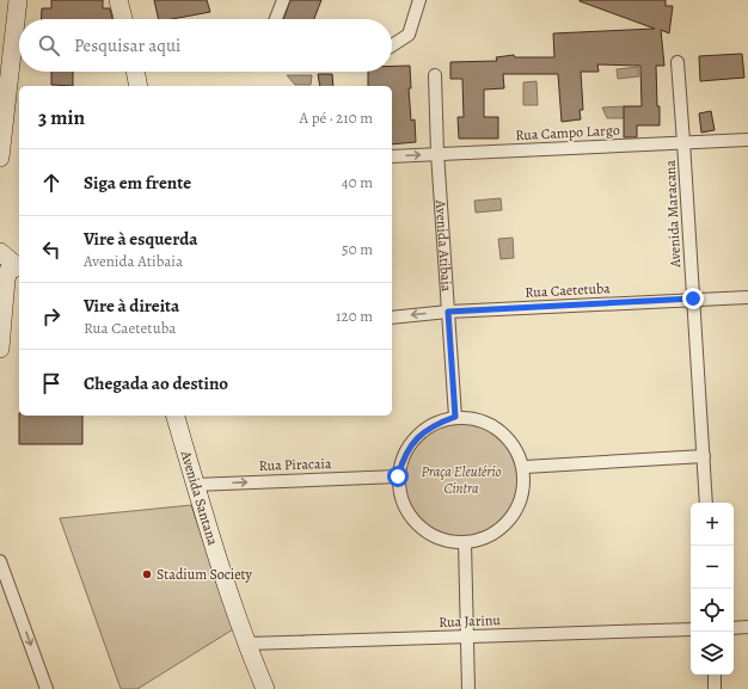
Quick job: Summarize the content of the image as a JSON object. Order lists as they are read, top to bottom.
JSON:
{
  "streets": {
    "main road": ["Avenida Santana"],
    "street": [
      "Rua Campo Largo",
      "Avenida Maracana",
      "Avenida Atibaia",
      "Rua Caetetuba",
      "Rua Piracaia",
      "Rua Jarinu"
    ]
  },
  "crossings": [
    ["Rua Campo Largo", "Avenida Maracana"],
    ["Rua Campo Largo", "Avenida Atibaia"],
    ["Avenida Maracana", "Rua Caetetuba"],
    ["Avenida Atibaia", "Rua Caetetuba"],
    ["Avenida Atibaia", "Rua Piracaia"],
    ["Rua Piracaia", "Avenida Santana"],
    ["Avenida Santana", "Rua Jarinu"]
  ],
  "one_way": ["Rua Piracaia"],
  "parks": ["Praça Eleutério Cintra"],
  "places": ["Stadium Society"],
  "page": {
    "search": "Pesquisar aqui",
    "heading": ["3 min", "A pé · 210 m"],
    "list": [
      ["Siga em frente", "40 m"],
      ["Vire à esquerda", "Avenida Atibaia", "50 m"],
      ["Vire à direita", "Rua Caetetuba", "120 m"],
      "Chegada ao destino"
    ],
    "map_buttons": ["+", "−"]
  }
}
